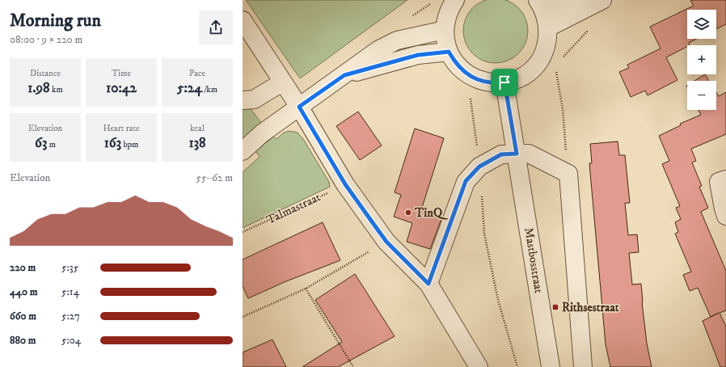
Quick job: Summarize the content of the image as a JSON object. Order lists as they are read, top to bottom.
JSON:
{
  "streets": {
    "street": ["Mastbosstraat"],
    "path": ["Talmastraat"]
  },
  "places": {
    "other": ["TinQ"],
    "transit": ["Rithsestraat"]
  },
  "page": {
    "heading": ["Morning run", "08:00 · 9 × 220 m"],
    "map_buttons": ["+", "−"],
    "stats": [
      ["Distance", "1.98 km"],
      ["Time", "10:42"],
      ["Pace", "5:24 /km"],
      ["Elevation", "63 m"],
      ["Heart rate", "163 bpm"],
      ["kcal", "138"]
    ],
    "chart": ["Elevation", "55–62 m"],
    "list": [
      {
        "name": "220 m",
        "note": "5:35"
      },
      {
        "name": "440 m",
        "note": "5:14"
      },
      {
        "name": "660 m",
        "note": "5:27"
      },
      {
        "name": "880 m",
        "note": "5:04"
      }
    ]
  }
}
